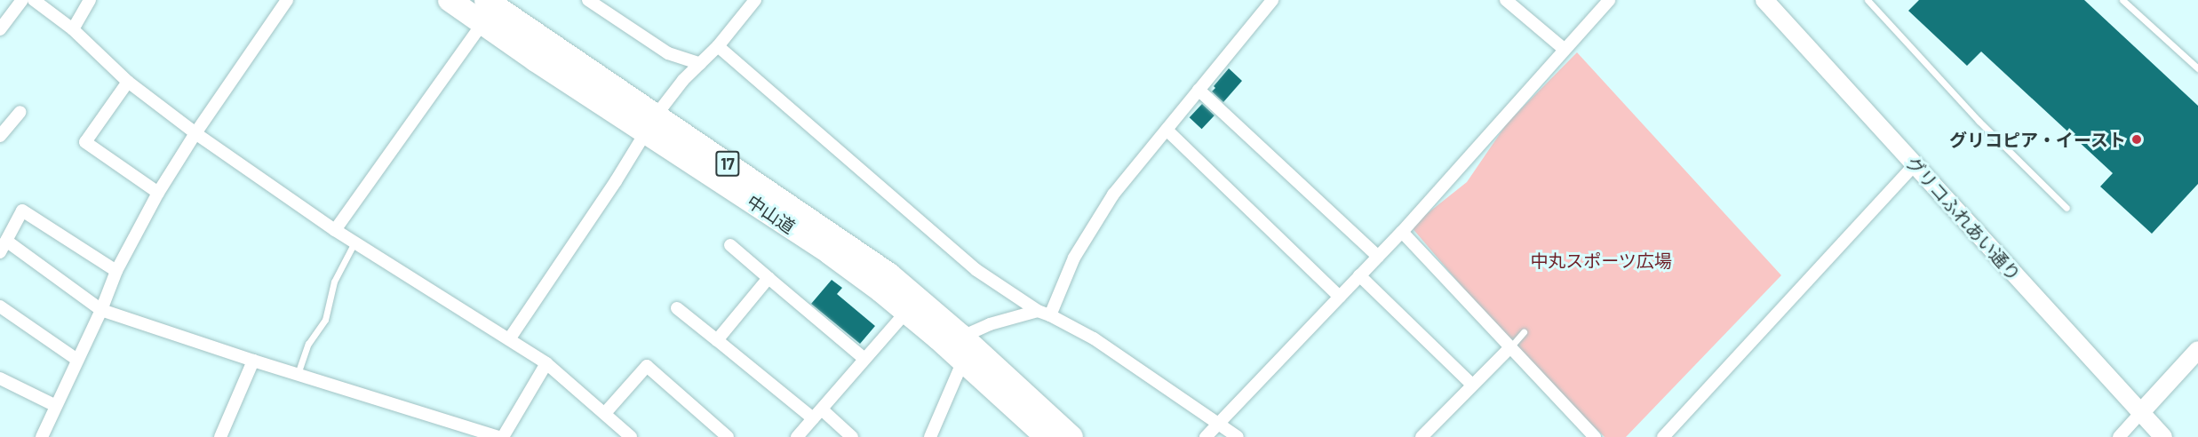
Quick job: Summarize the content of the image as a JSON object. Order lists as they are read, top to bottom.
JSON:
{
  "streets": {
    "highway": ["17", "中山道"],
    "street": ["グリコふれあい通り"]
  },
  "parks": ["中丸スポーツ広場"],
  "places": ["グリコピア・イースト"]
}
